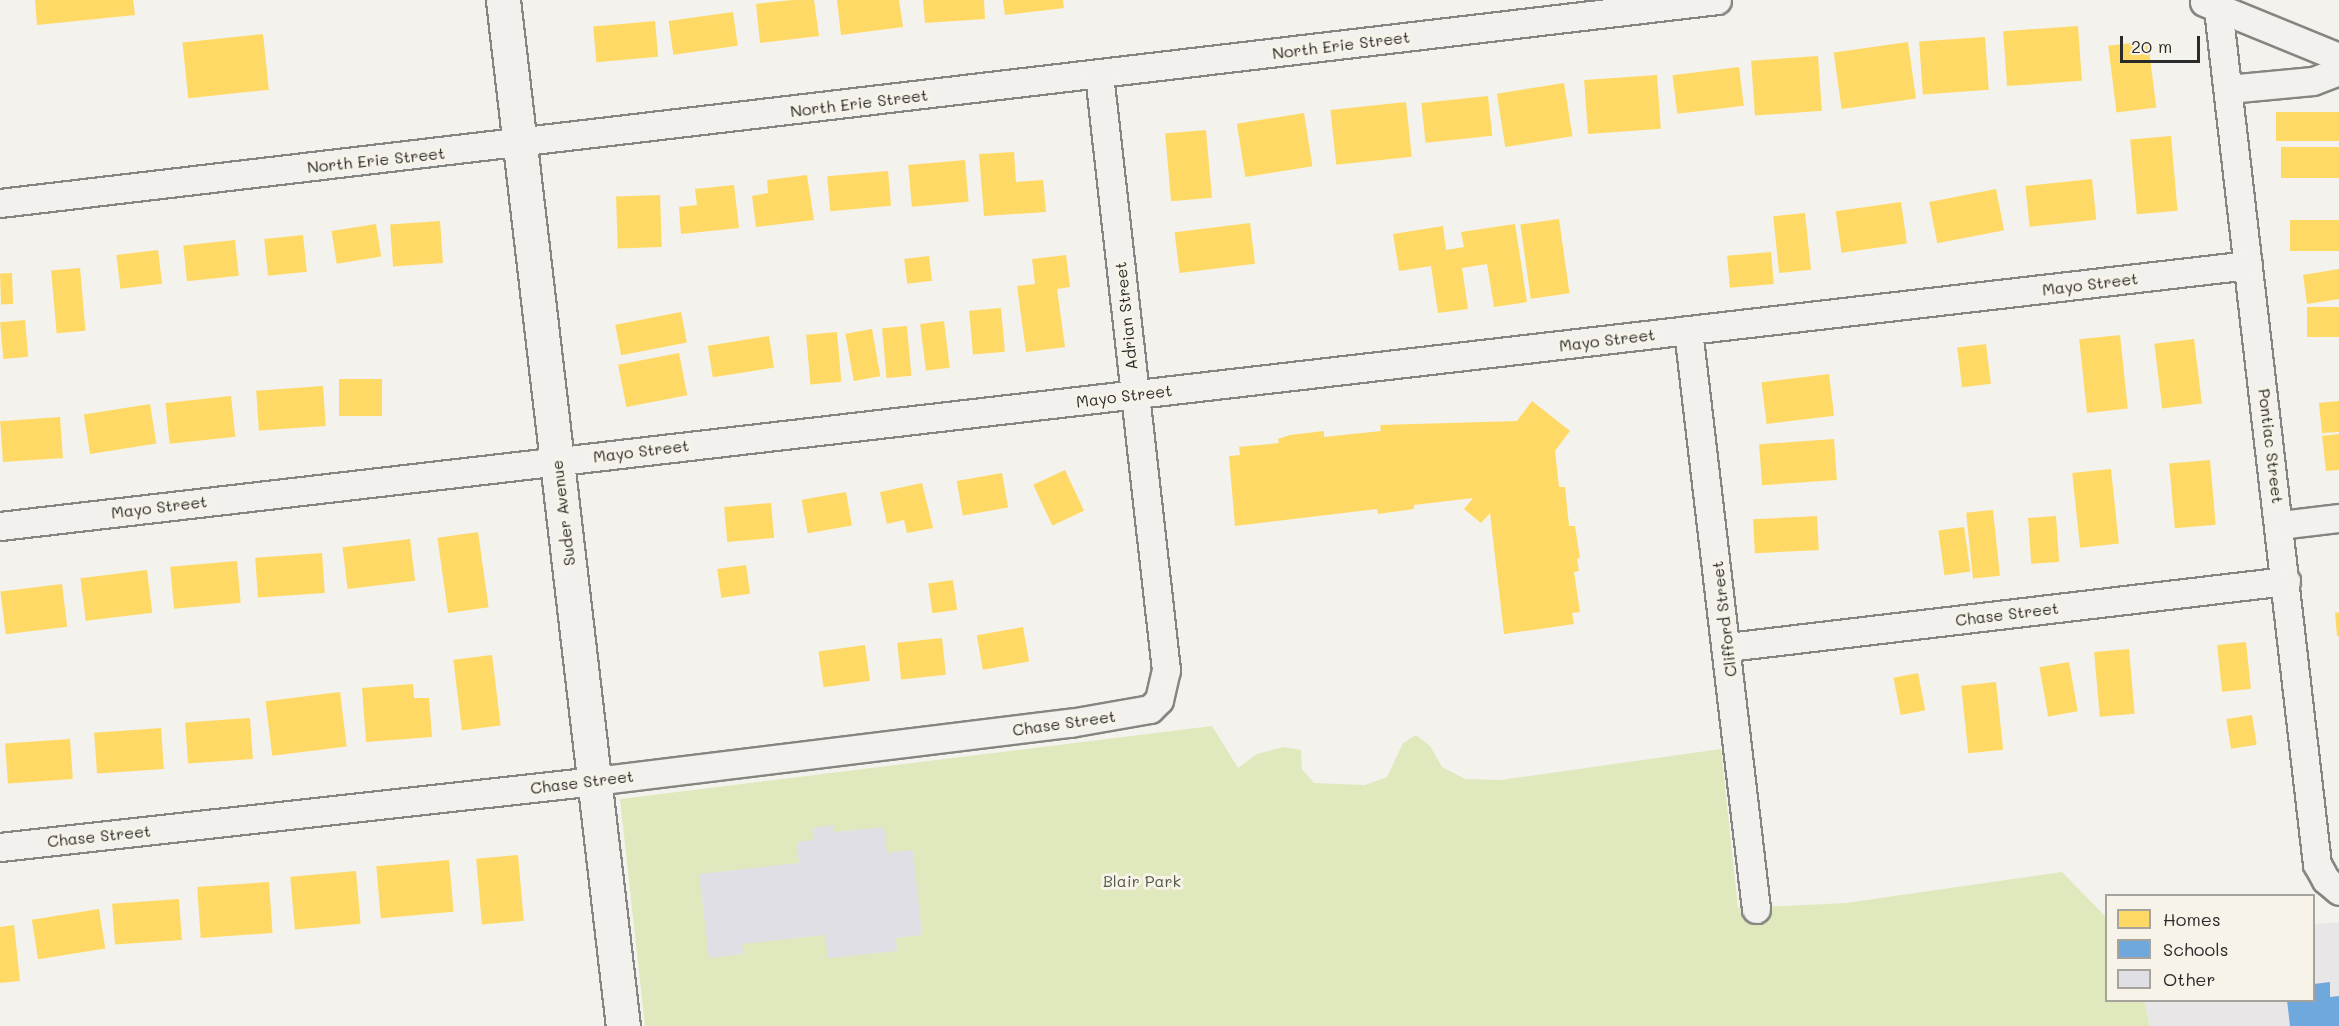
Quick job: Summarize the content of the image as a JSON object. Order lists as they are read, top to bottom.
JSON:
{
  "streets": {
    "street": [
      "North Erie Street",
      "Mayo Street",
      "Adrian Street",
      "Pontiac Street",
      "Suder Avenue",
      "Chase Street",
      "Clifford Street"
    ]
  },
  "crossings": [
    ["North Erie Street", "Adrian Street"],
    ["North Erie Street", "Suder Avenue"],
    ["Mayo Street", "Adrian Street"],
    ["Mayo Street", "Pontiac Street"],
    ["Mayo Street", "Suder Avenue"],
    ["Mayo Street", "Clifford Street"],
    ["Adrian Street", "Chase Street"],
    ["Pontiac Street", "Chase Street"],
    ["Suder Avenue", "Chase Street"],
    ["Chase Street", "Clifford Street"]
  ],
  "parks": ["Blair Park"],
  "legend": ["Homes", "Schools", "Other"],
  "scale_bar": "20 m"
}
